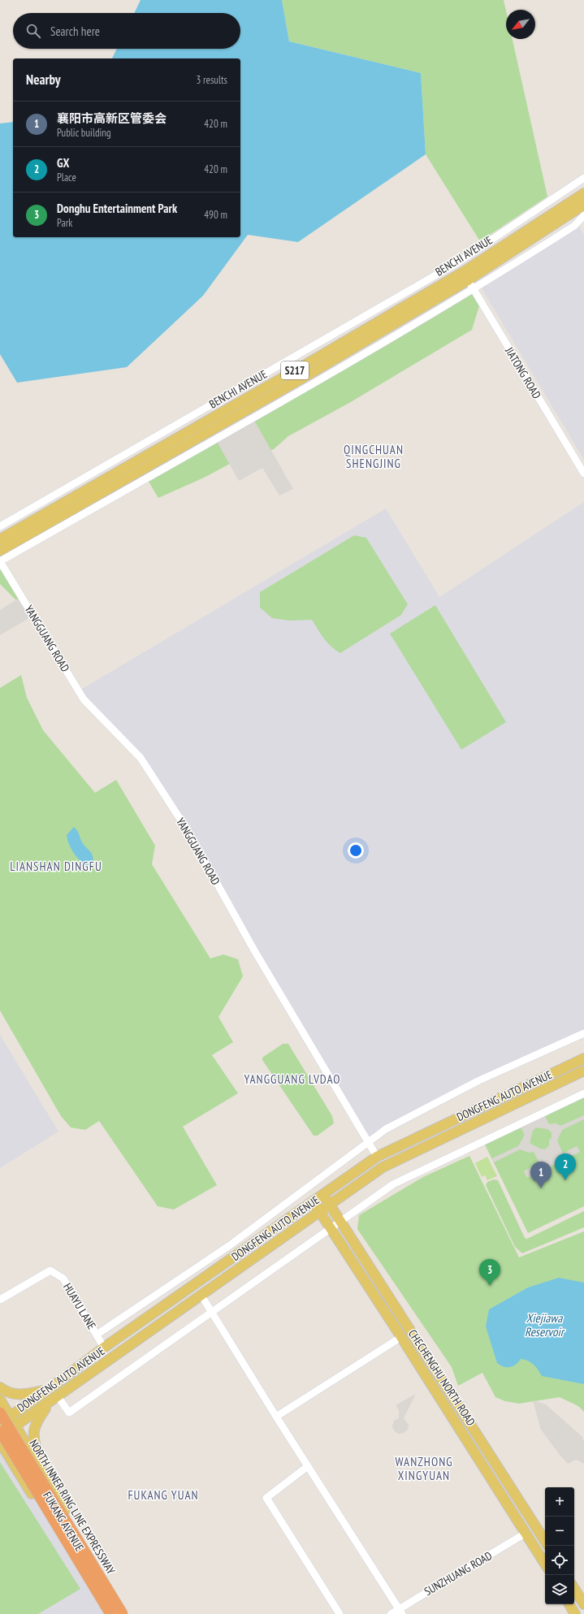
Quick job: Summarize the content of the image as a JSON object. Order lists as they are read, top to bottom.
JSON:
{
  "streets": {
    "highway": ["NORTH INNER RING LINE EXPRESSWAY"],
    "main road": [
      "BENCHI AVENUE",
      "S217",
      "DONGFENG AUTO AVENUE",
      "CHECHENGHU NORTH ROAD",
      "FUKANG AVENUE"
    ],
    "street": [
      "JIATONG ROAD",
      "YANGGUANG ROAD",
      "HUAYU LANE",
      "SUNZHUANG ROAD"
    ]
  },
  "crossings": [
    ["BENCHI AVENUE", "JIATONG ROAD"],
    ["YANGGUANG ROAD", "DONGFENG AUTO AVENUE"],
    ["DONGFENG AUTO AVENUE", "HUAYU LANE"],
    ["DONGFENG AUTO AVENUE", "CHECHENGHU NORTH ROAD"],
    ["DONGFENG AUTO AVENUE", "NORTH INNER RING LINE EXPRESSWAY"],
    ["DONGFENG AUTO AVENUE", "FUKANG AVENUE"],
    ["CHECHENGHU NORTH ROAD", "SUNZHUANG ROAD"],
    ["NORTH INNER RING LINE EXPRESSWAY", "FUKANG AVENUE"]
  ],
  "districts": [
    "QINGCHUAN SHENGJING",
    "LIANSHAN DINGFU",
    "YANGGUANG LVDAO",
    "WANZHONG XINGYUAN",
    "FUKANG YUAN"
  ],
  "water": ["Xiejiawa Reservoir"],
  "north": "bottom left",
  "page": {
    "search": "Search here",
    "heading": ["Nearby", "3 results"],
    "list": [
      {
        "mark": "1",
        "name": "襄阳市高新区管委会",
        "note": "Public building",
        "value": "420 m"
      },
      {
        "mark": "2",
        "name": "GX",
        "note": "Place",
        "value": "420 m"
      },
      {
        "mark": "3",
        "name": "Donghu Entertainment Park",
        "note": "Park",
        "value": "490 m"
      }
    ],
    "pins": ["2", "1", "3"],
    "map_buttons": ["+", "−"]
  }
}
